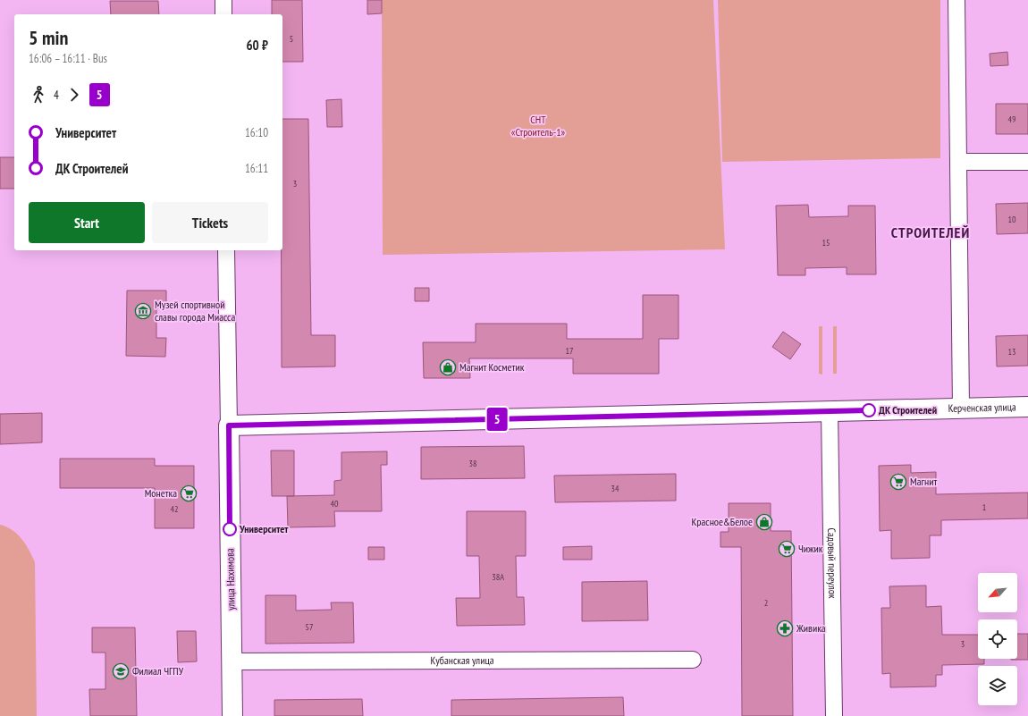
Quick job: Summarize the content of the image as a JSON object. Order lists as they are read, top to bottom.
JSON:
{
  "streets": {
    "street": [
      "Керченская улица",
      "Садовый переулок",
      "улица Нахимова",
      "Кубанская улица"
    ]
  },
  "crossings": [
    ["Керченская улица", "Садовый переулок"],
    ["Керченская улица", "улица Нахимова"],
    ["улица Нахимова", "Кубанская улица"]
  ],
  "districts": ["СТРОИТЕЛЕЙ"],
  "parks": ["СНТ «Строитель-1»"],
  "places": {
    "museum": ["Музей спортивной славы города Миасса"],
    "shop": ["Магнит Косметик", "Красное&Белое"],
    "other": ["ДК Строителей", "Университет"],
    "supermarket": ["Магнит", "Монетка", "Чижик"],
    "pharmacy": ["Живика"],
    "school or university": ["Филиал ЧГПУ"]
  },
  "lines": ["bus line 5"],
  "house_numbers": [
    "5",
    "49",
    "3",
    "10",
    "15",
    "17",
    "13",
    "38",
    "34",
    "40",
    "1",
    "42",
    "38А",
    "2",
    "57",
    "3"
  ],
  "north": "bottom left",
  "page": {
    "on_map": "5",
    "heading": ["5 min", "16:06 – 16:11 · Bus", "60 ₽"],
    "legs": ["4", "5"],
    "list": [
      {
        "name": "Университет",
        "value": "16:10"
      },
      {
        "name": "ДК Строителей",
        "value": "16:11"
      }
    ],
    "buttons": ["Start", "Tickets"]
  }
}
